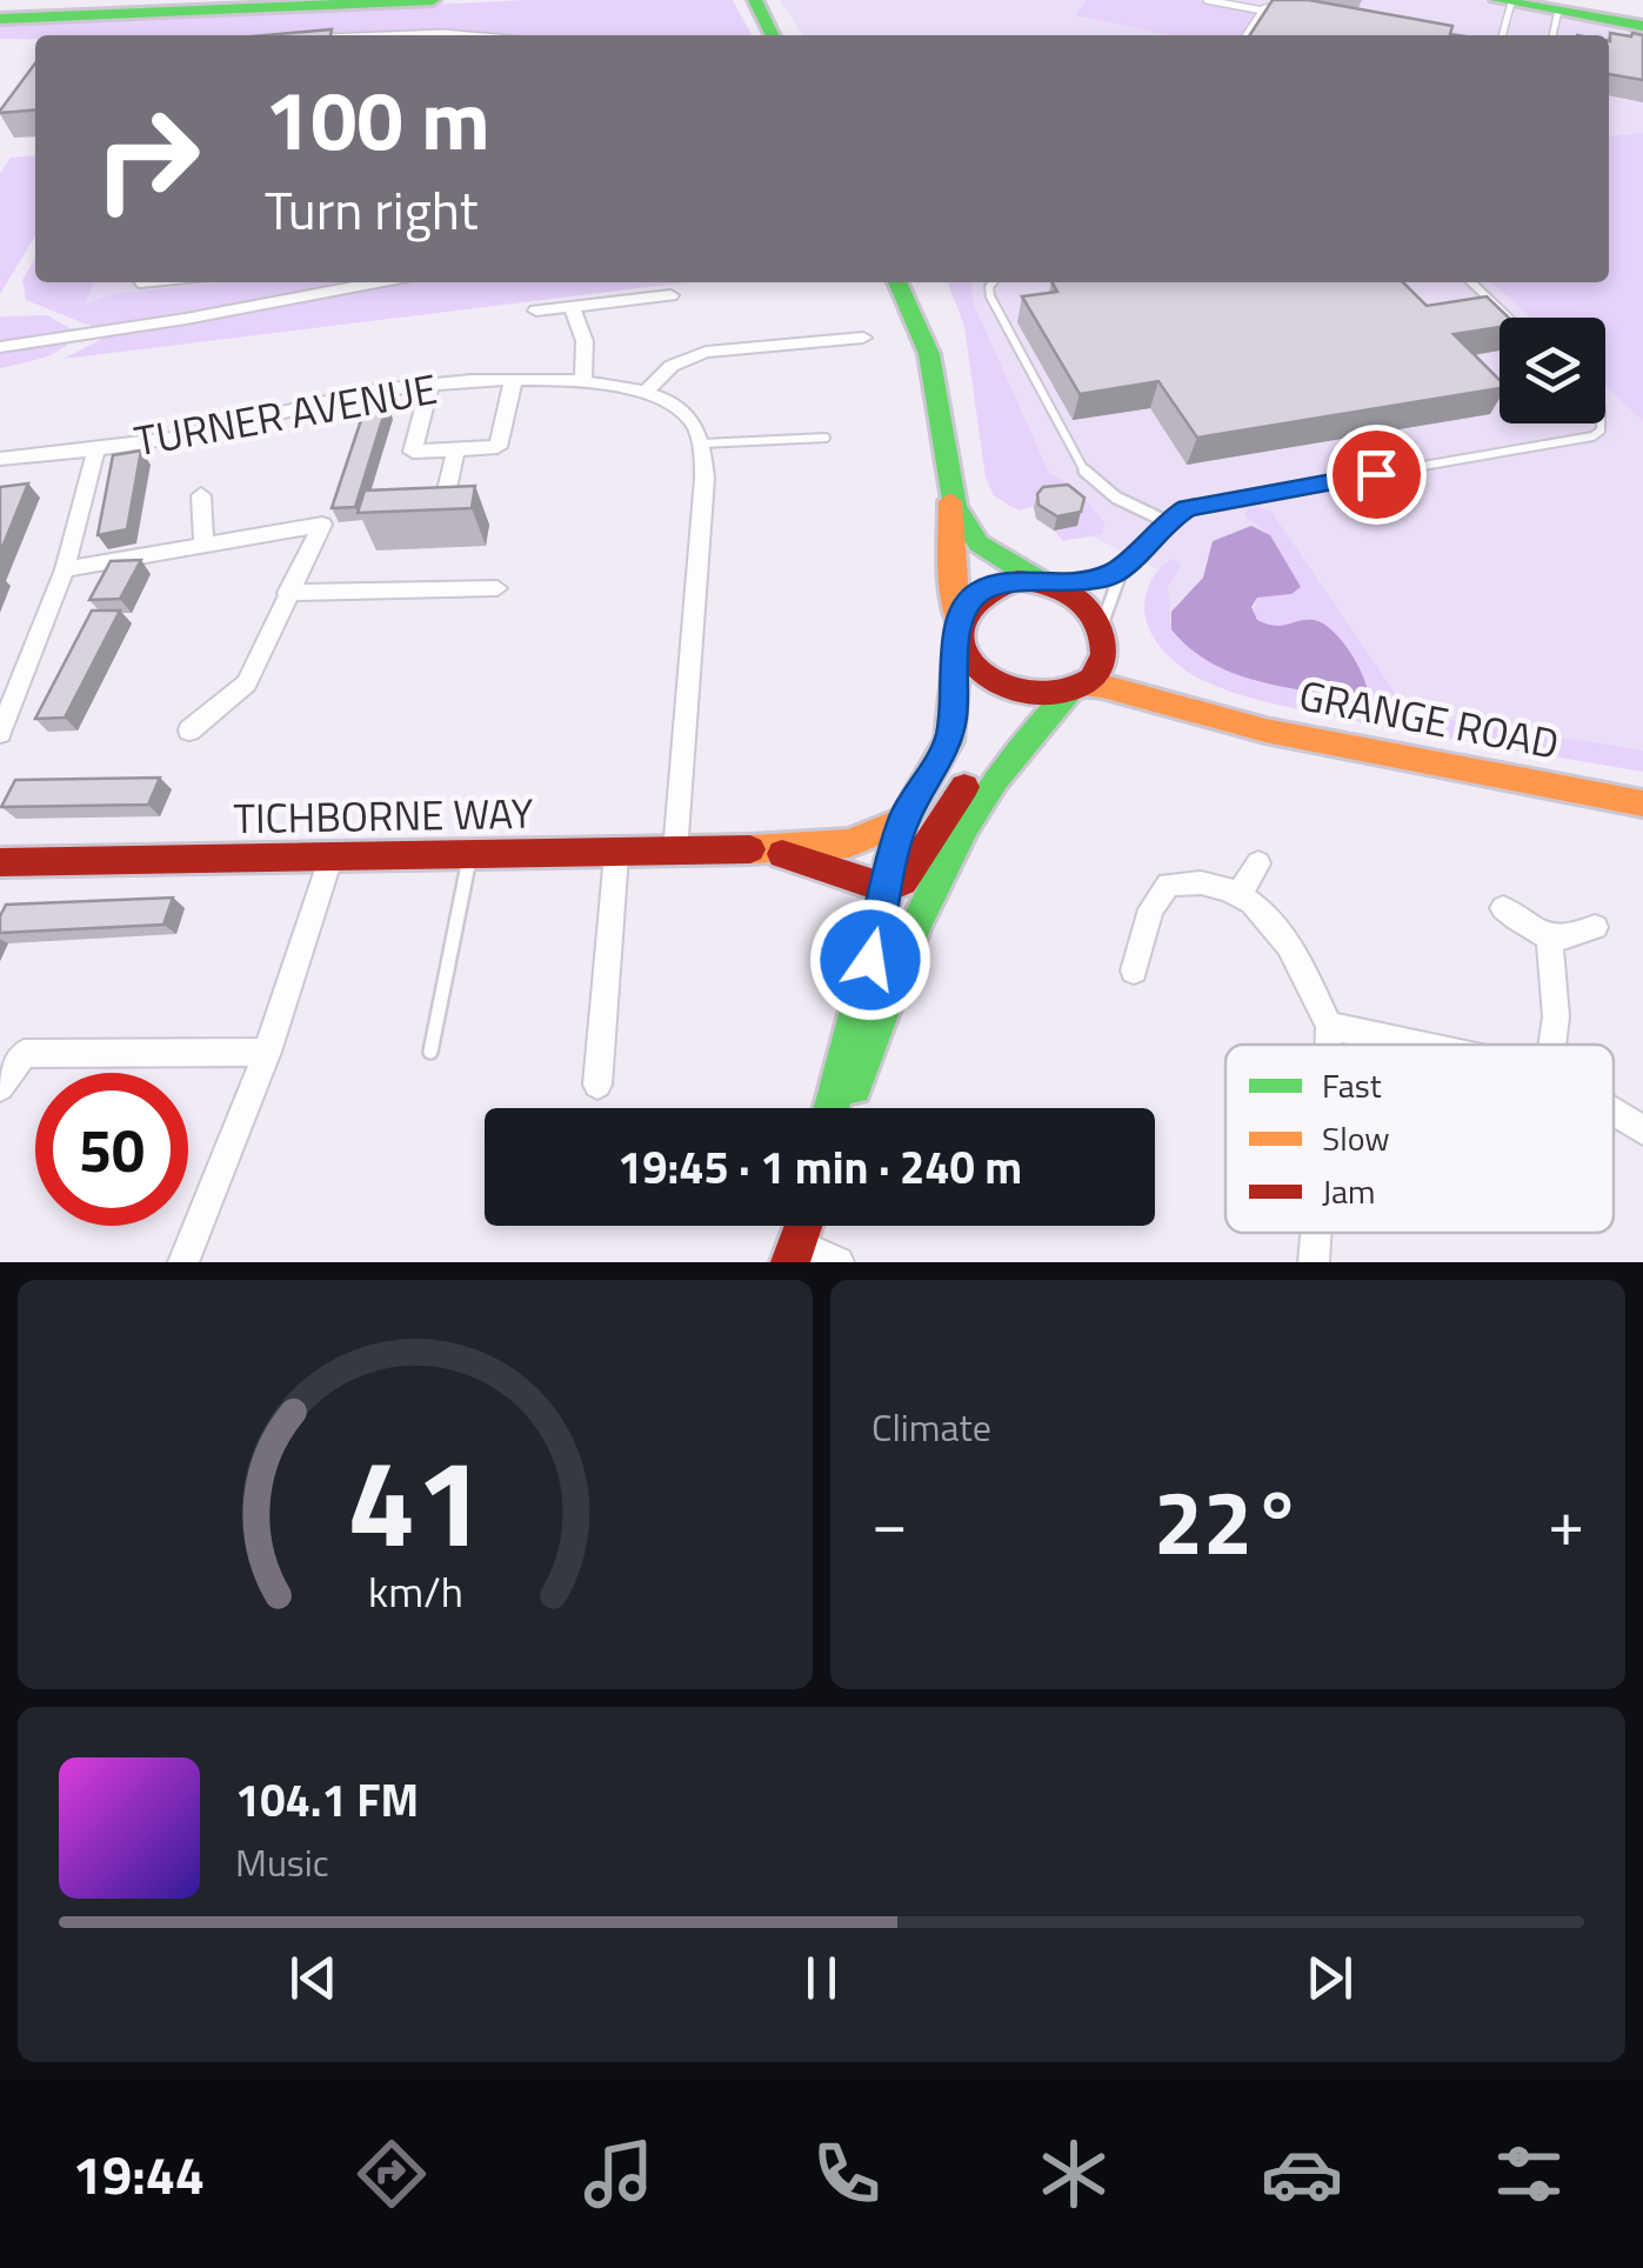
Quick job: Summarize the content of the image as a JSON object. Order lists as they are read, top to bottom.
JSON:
{
  "streets": {
    "main road": ["GRANGE ROAD", "TICHBORNE WAY"],
    "street": ["TURNER AVENUE"]
  },
  "legend": ["Fast", "Slow", "Jam"],
  "page": {
    "turn": ["100 m", "Turn right"],
    "limit": "50",
    "trip": "19:45 · 1 min · 240 m",
    "tile": "Climate",
    "heat": ["−", "22°", "+"],
    "song": ["104.1 FM", "Music"],
    "tabs": "19:44",
    "gauge": ["41", "km/h"]
  }
}
